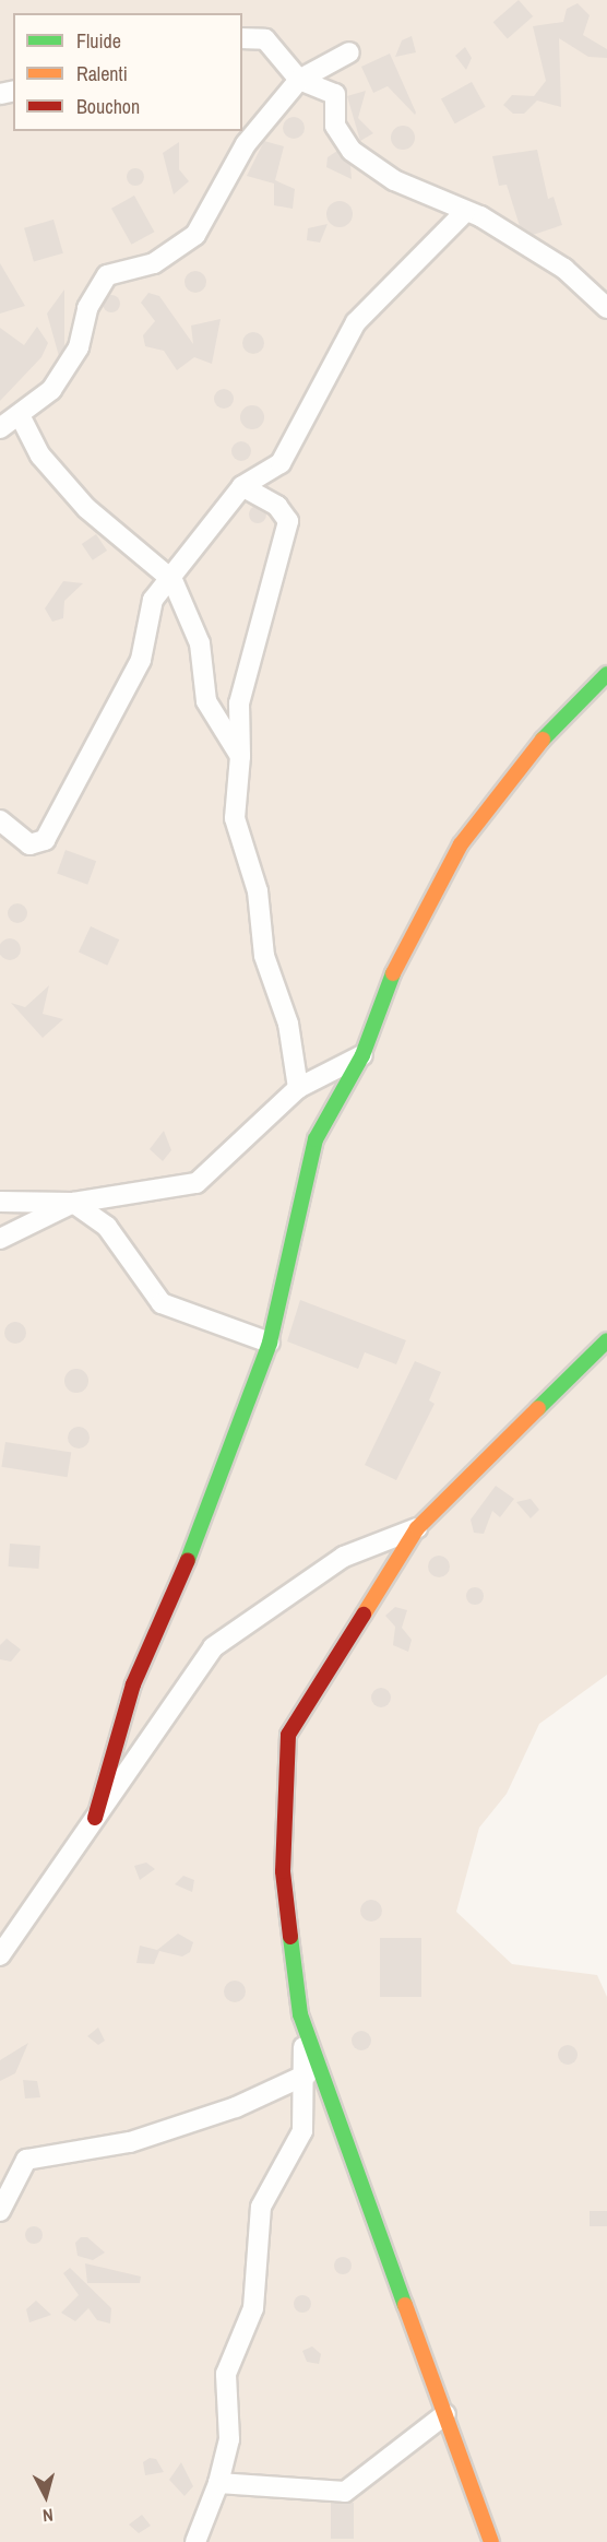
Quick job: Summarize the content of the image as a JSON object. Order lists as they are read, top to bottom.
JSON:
{
  "legend": ["Fluide", "Ralenti", "Bouchon"],
  "north": "bottom"
}
